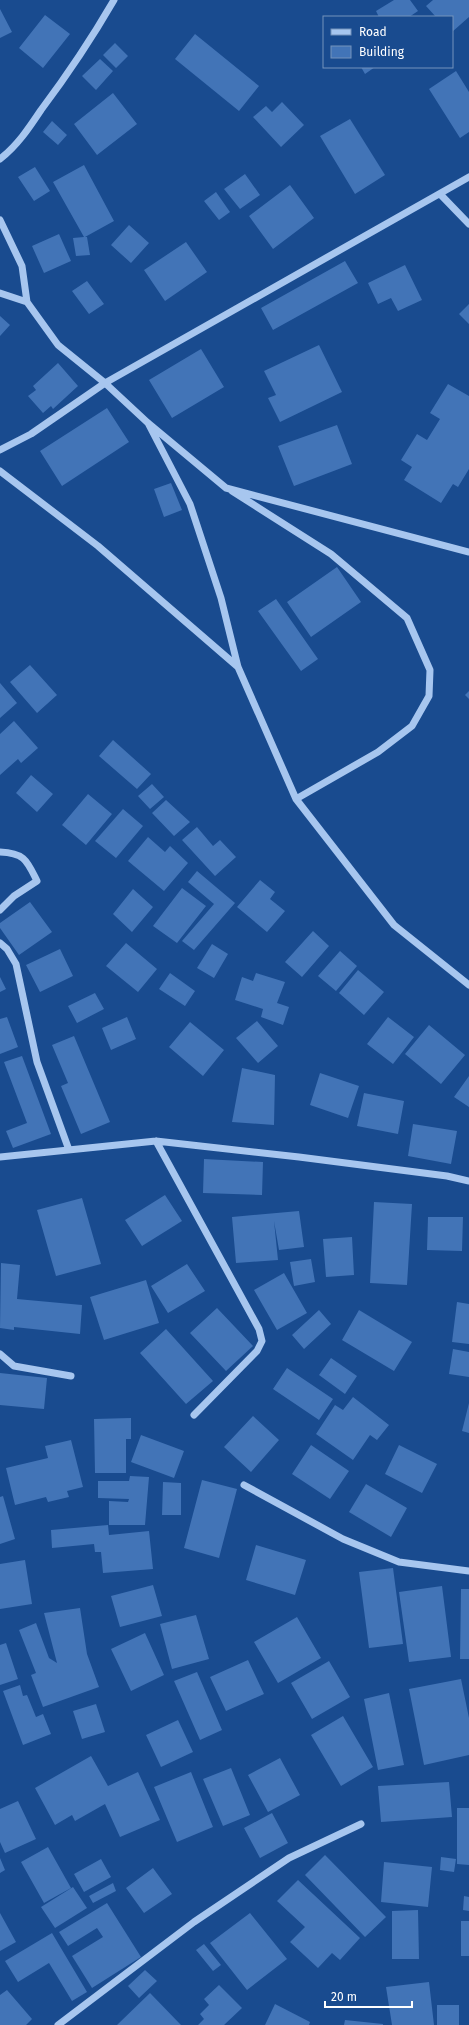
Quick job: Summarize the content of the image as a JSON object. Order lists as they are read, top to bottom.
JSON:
{
  "legend": ["Road", "Building"],
  "scale_bar": "20 m"
}
